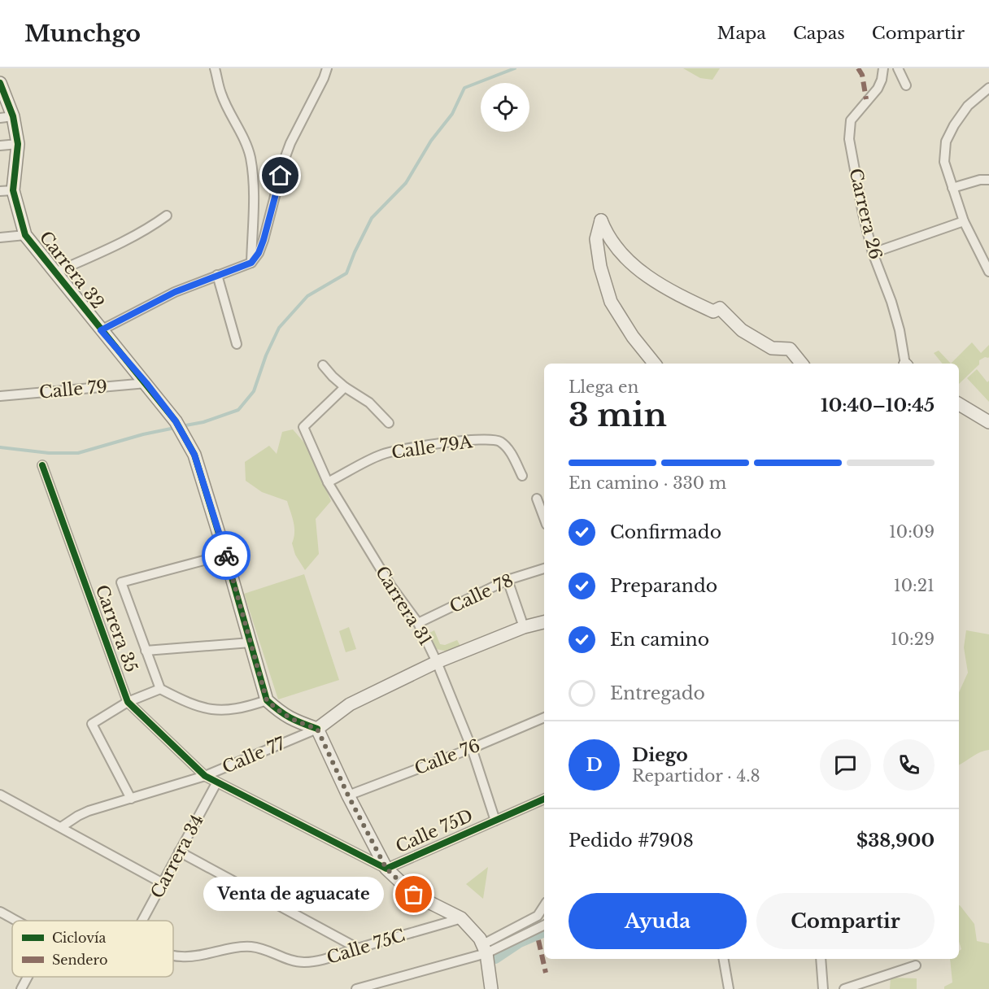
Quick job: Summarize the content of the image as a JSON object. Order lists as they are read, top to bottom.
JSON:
{
  "streets": {
    "street": [
      "Carrera 26",
      "Carrera 32",
      "Calle 79",
      "Calle 79A",
      "Calle 78",
      "Carrera 31",
      "Carrera 35",
      "Calle 77",
      "Calle 76",
      "Calle 75D",
      "Carrera 34",
      "Calle 75C"
    ]
  },
  "crossings": [
    ["Carrera 32", "Calle 79"],
    ["Calle 79A", "Carrera 31"],
    ["Calle 78", "Carrera 31"],
    ["Carrera 31", "Calle 77"],
    ["Carrera 31", "Calle 76"],
    ["Carrera 31", "Calle 75D"],
    ["Carrera 35", "Calle 77"],
    ["Carrera 35", "Calle 75D"],
    ["Calle 77", "Calle 75D"],
    ["Calle 75D", "Carrera 34"]
  ],
  "places": ["Venta de aguacate"],
  "legend": ["Ciclovía", "Sendero"],
  "page": {
    "header": "Munchgo",
    "nav": ["Mapa", "Capas", "Compartir"],
    "heading": ["3 min", "Llega en", "10:40–10:45"],
    "panel": [
      "Diego",
      "Repartidor · 4.8",
      "Pedido #7908",
      "$38,900"
    ],
    "bar": "En camino · 330 m",
    "list": [
      ["Confirmado", "10:09"],
      ["Preparando", "10:21"],
      ["En camino", "10:29"],
      "Entregado"
    ],
    "round": "D",
    "bubble": "Venta de aguacate",
    "buttons": ["Ayuda", "Compartir"]
  }
}
